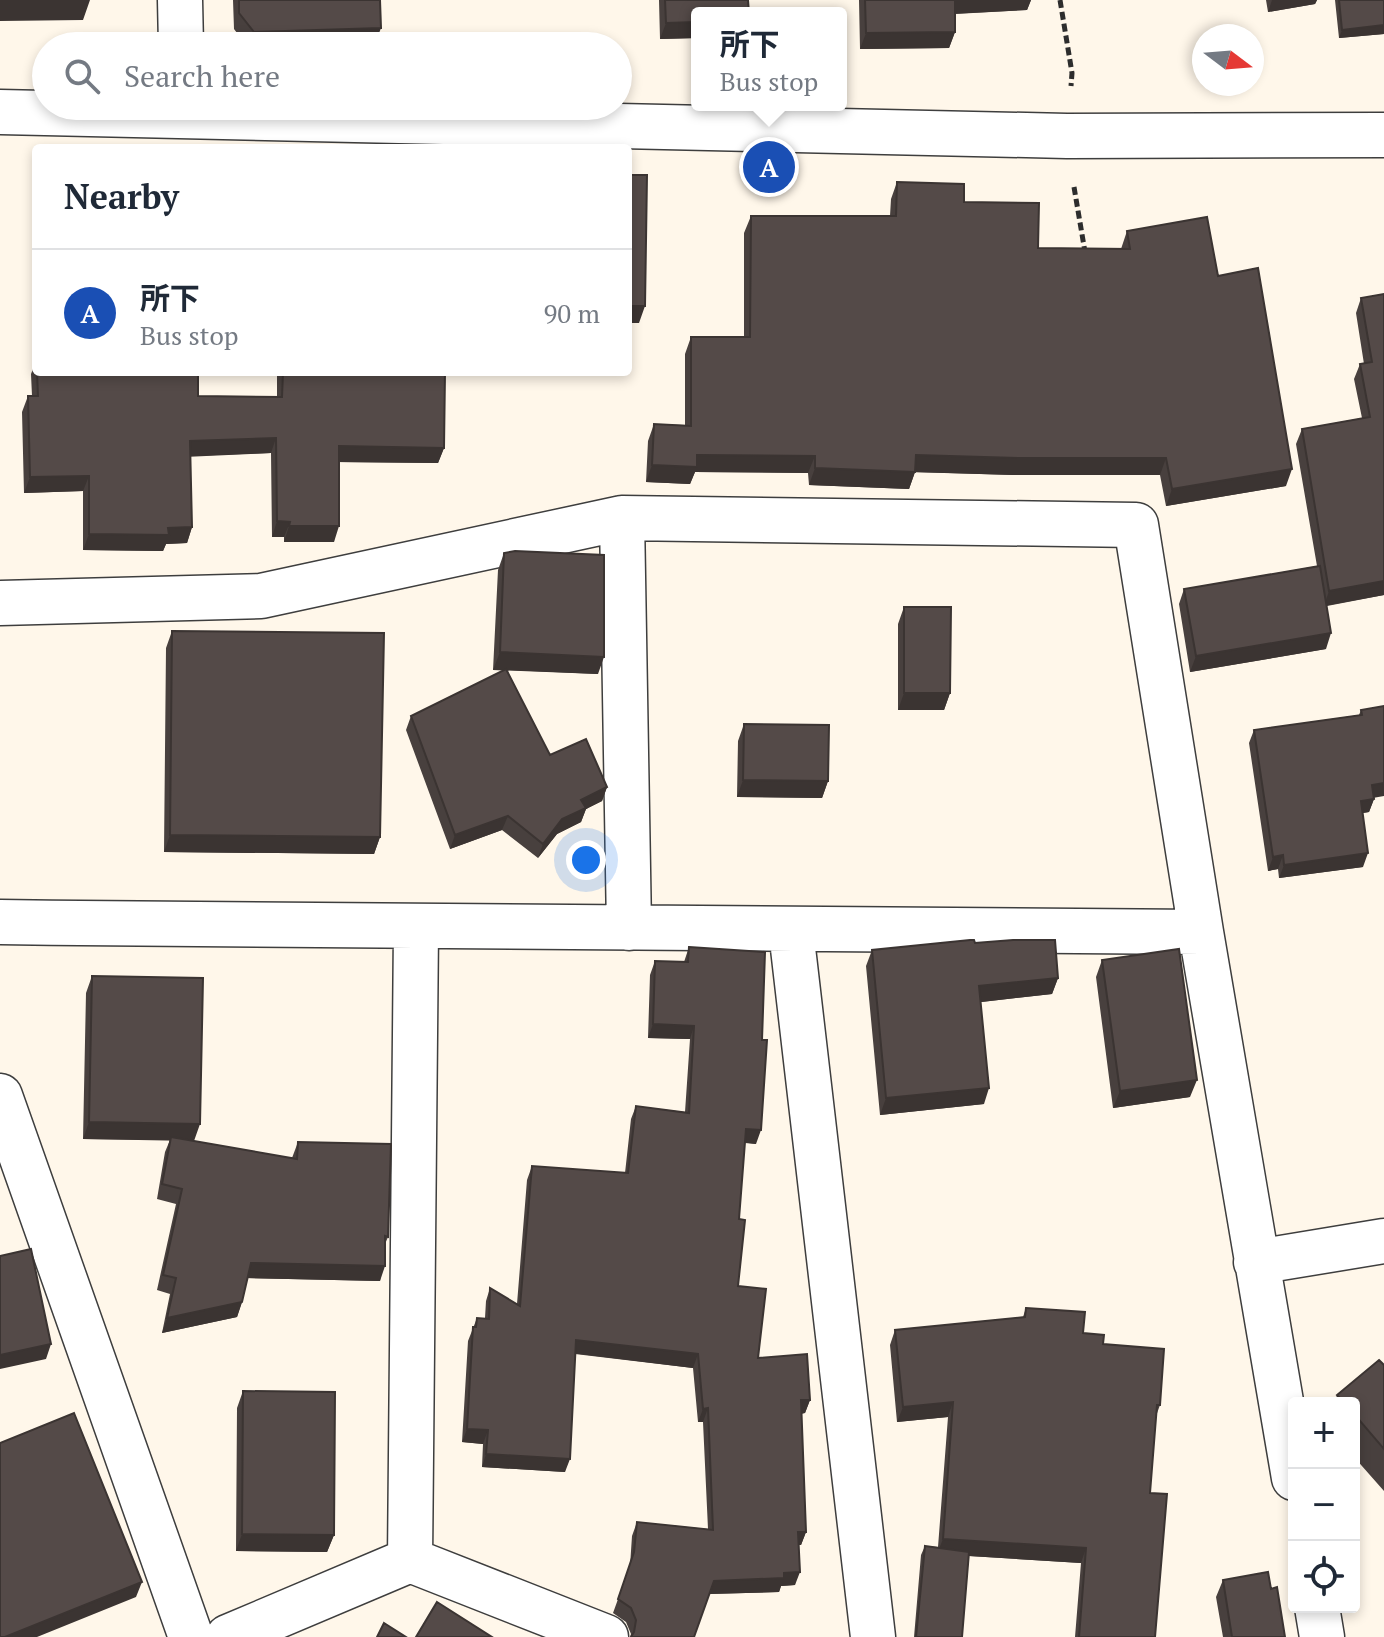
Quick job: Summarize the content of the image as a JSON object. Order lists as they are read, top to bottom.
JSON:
{
  "north": "right",
  "page": {
    "popup": ["所下", "Bus stop"],
    "search": "Search here",
    "pins": "A",
    "heading": "Nearby",
    "list": [
      {
        "mark": "A",
        "name": "所下",
        "note": "Bus stop",
        "value": "90 m"
      }
    ],
    "map_buttons": ["+", "−"]
  }
}
